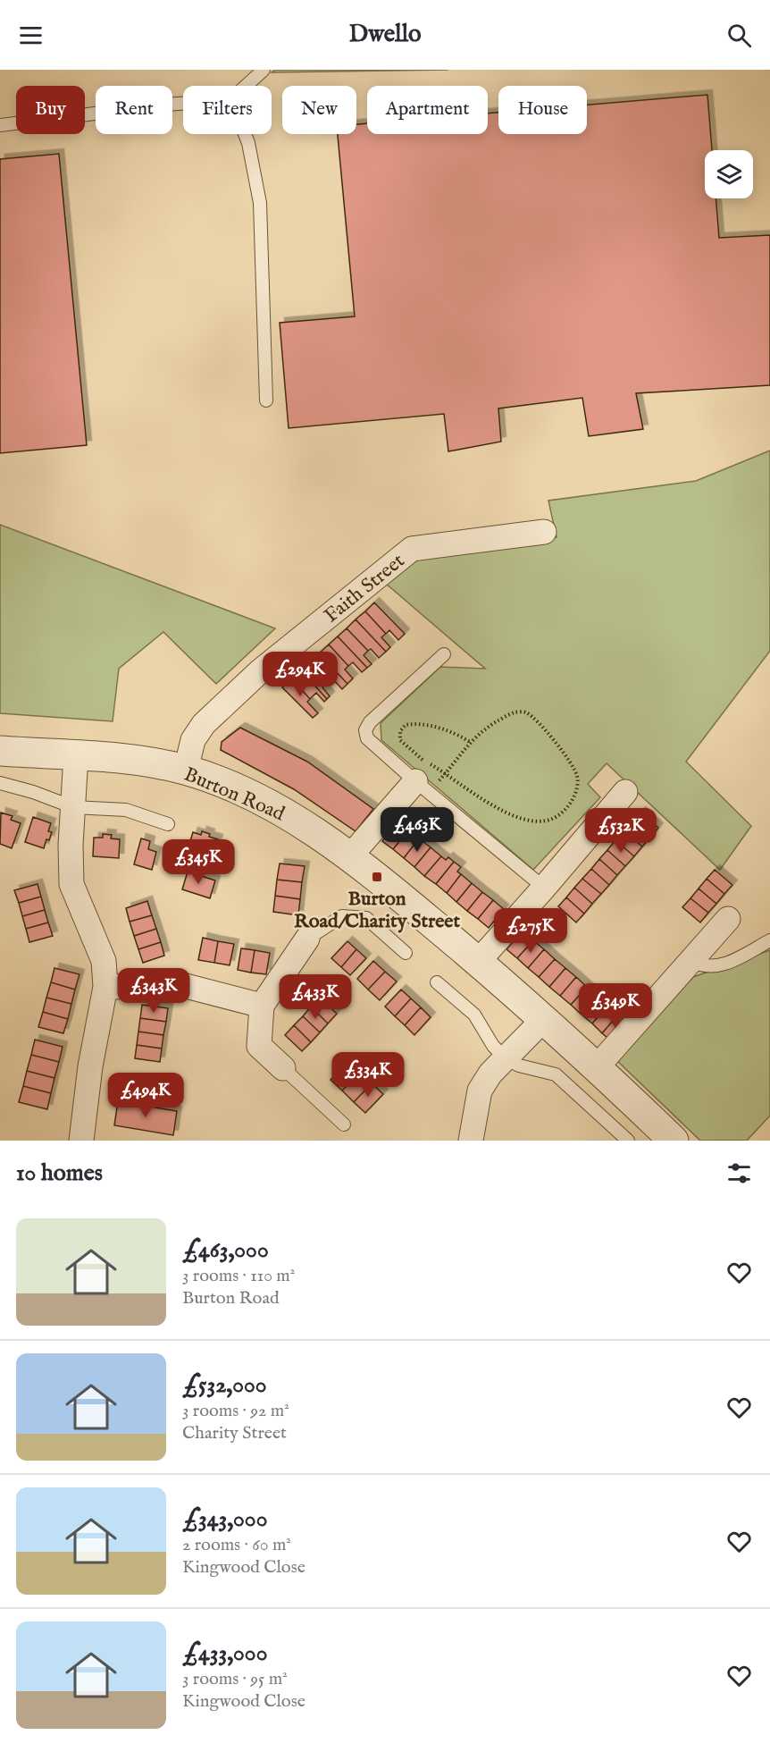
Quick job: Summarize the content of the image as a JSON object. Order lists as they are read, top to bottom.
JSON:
{
  "streets": {
    "street": ["Faith Street", "Burton Road"]
  },
  "crossings": [
    ["Faith Street", "Burton Road"]
  ],
  "places": {
    "transit": ["Burton Road/Charity Street"]
  },
  "page": {
    "header": "Dwello",
    "chip": [
      "Buy",
      "Rent",
      "Filters",
      "New",
      "Apartment",
      "House"
    ],
    "price": [
      "£294K",
      "£463K",
      "£532K",
      "£345K",
      "£275K",
      "£343K",
      "£433K",
      "£349K",
      "£334K",
      "£494K"
    ],
    "heading": "10 homes",
    "list": [
      {
        "name": "£463,000",
        "note": "3 rooms · 110 m² · Burton Road"
      },
      {
        "name": "£532,000",
        "note": "3 rooms · 92 m² · Charity Street"
      },
      {
        "name": "£343,000",
        "note": "2 rooms · 60 m² · Kingwood Close"
      },
      {
        "name": "£433,000",
        "note": "3 rooms · 95 m² · Kingwood Close"
      }
    ]
  }
}
